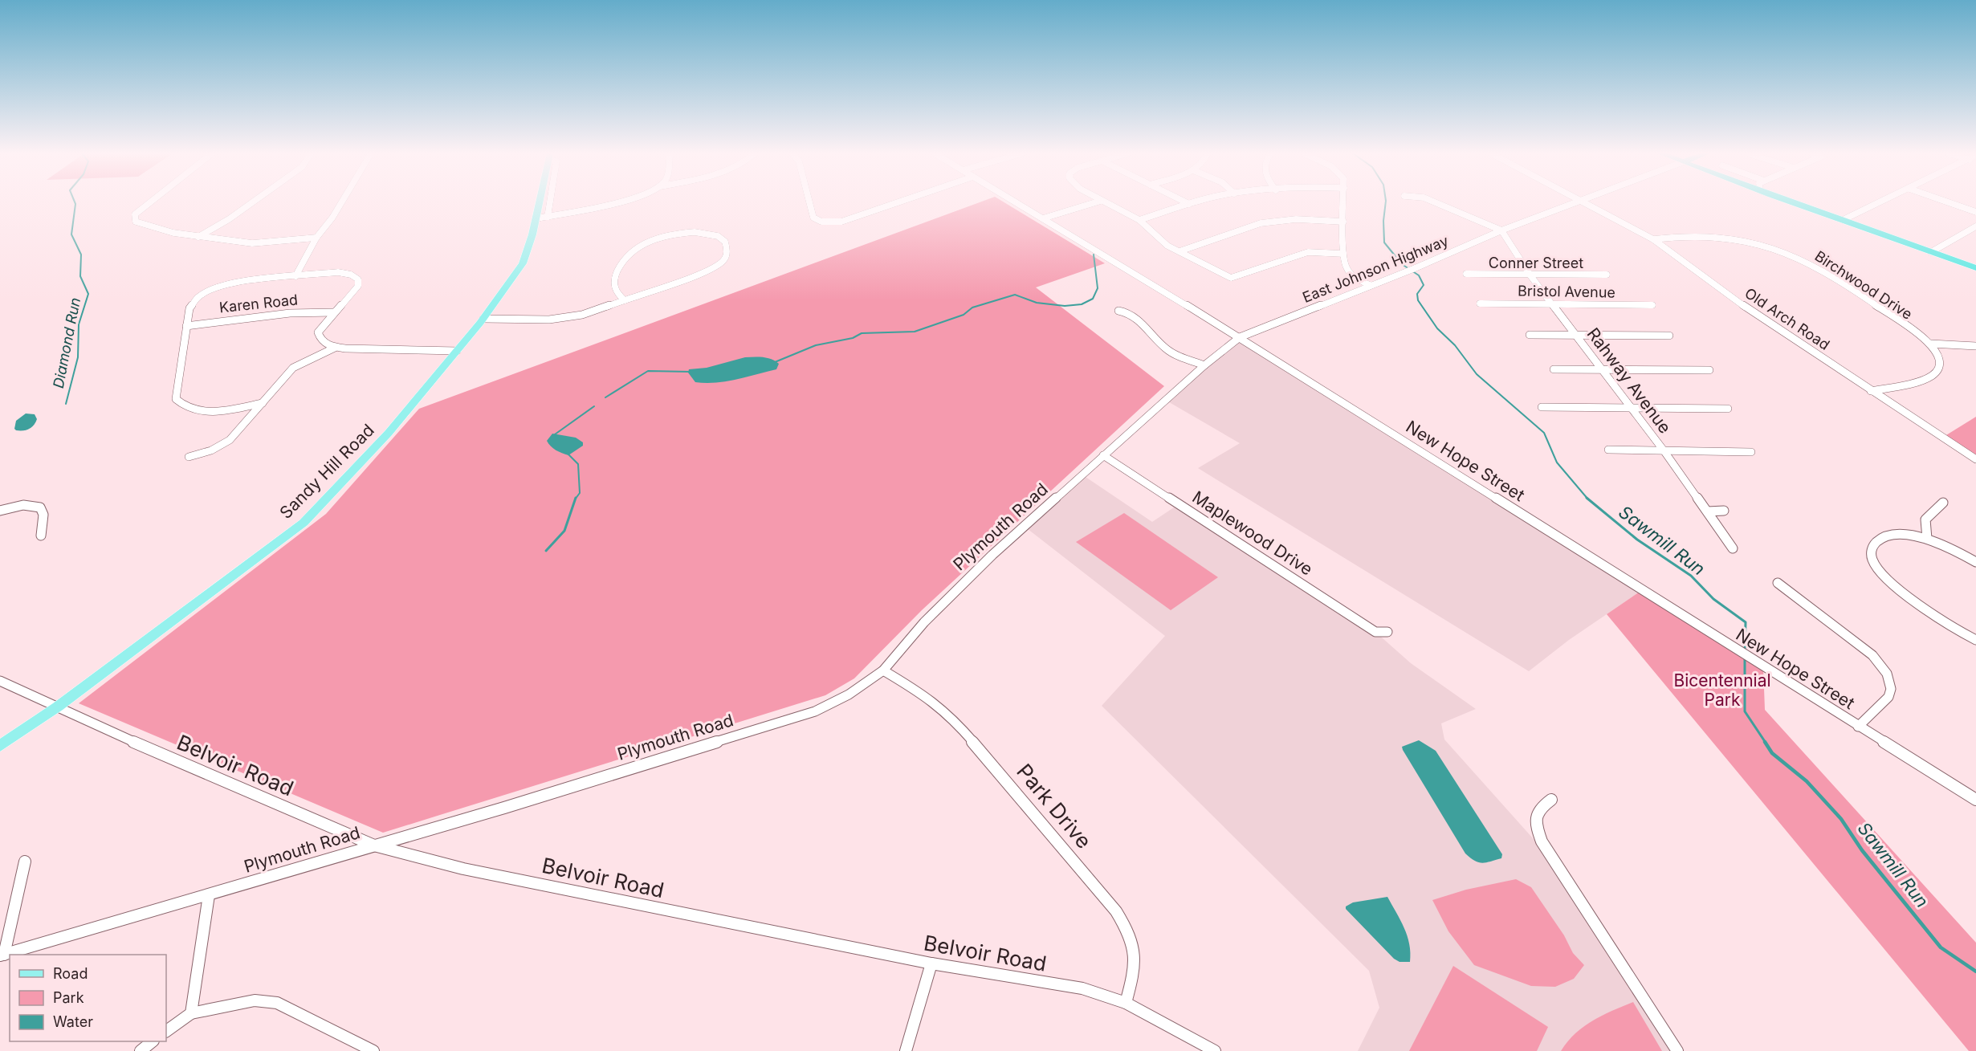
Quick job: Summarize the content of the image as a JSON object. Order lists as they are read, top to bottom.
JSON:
{
  "streets": {
    "main road": ["Sandy Hill Road"],
    "street": [
      "Conner Street",
      "East Johnson Highway",
      "Birchwood Drive",
      "Bristol Avenue",
      "Karen Road",
      "Old Arch Road",
      "Rahway Avenue",
      "New Hope Street",
      "Plymouth Road",
      "Maplewood Drive",
      "Belvoir Road",
      "Park Drive"
    ]
  },
  "crossings": [
    ["Conner Street", "Rahway Avenue"],
    ["East Johnson Highway", "Rahway Avenue"],
    ["East Johnson Highway", "New Hope Street"],
    ["East Johnson Highway", "Plymouth Road"],
    ["Birchwood Drive", "Old Arch Road"],
    ["Bristol Avenue", "Rahway Avenue"],
    ["New Hope Street", "Plymouth Road"],
    ["Sandy Hill Road", "Belvoir Road"],
    ["Plymouth Road", "Maplewood Drive"],
    ["Plymouth Road", "Belvoir Road"],
    ["Plymouth Road", "Park Drive"],
    ["Belvoir Road", "Park Drive"]
  ],
  "water": ["Diamond Run", "Sawmill Run"],
  "parks": ["Bicentennial Park"],
  "legend": ["Road", "Park", "Water"]
}
